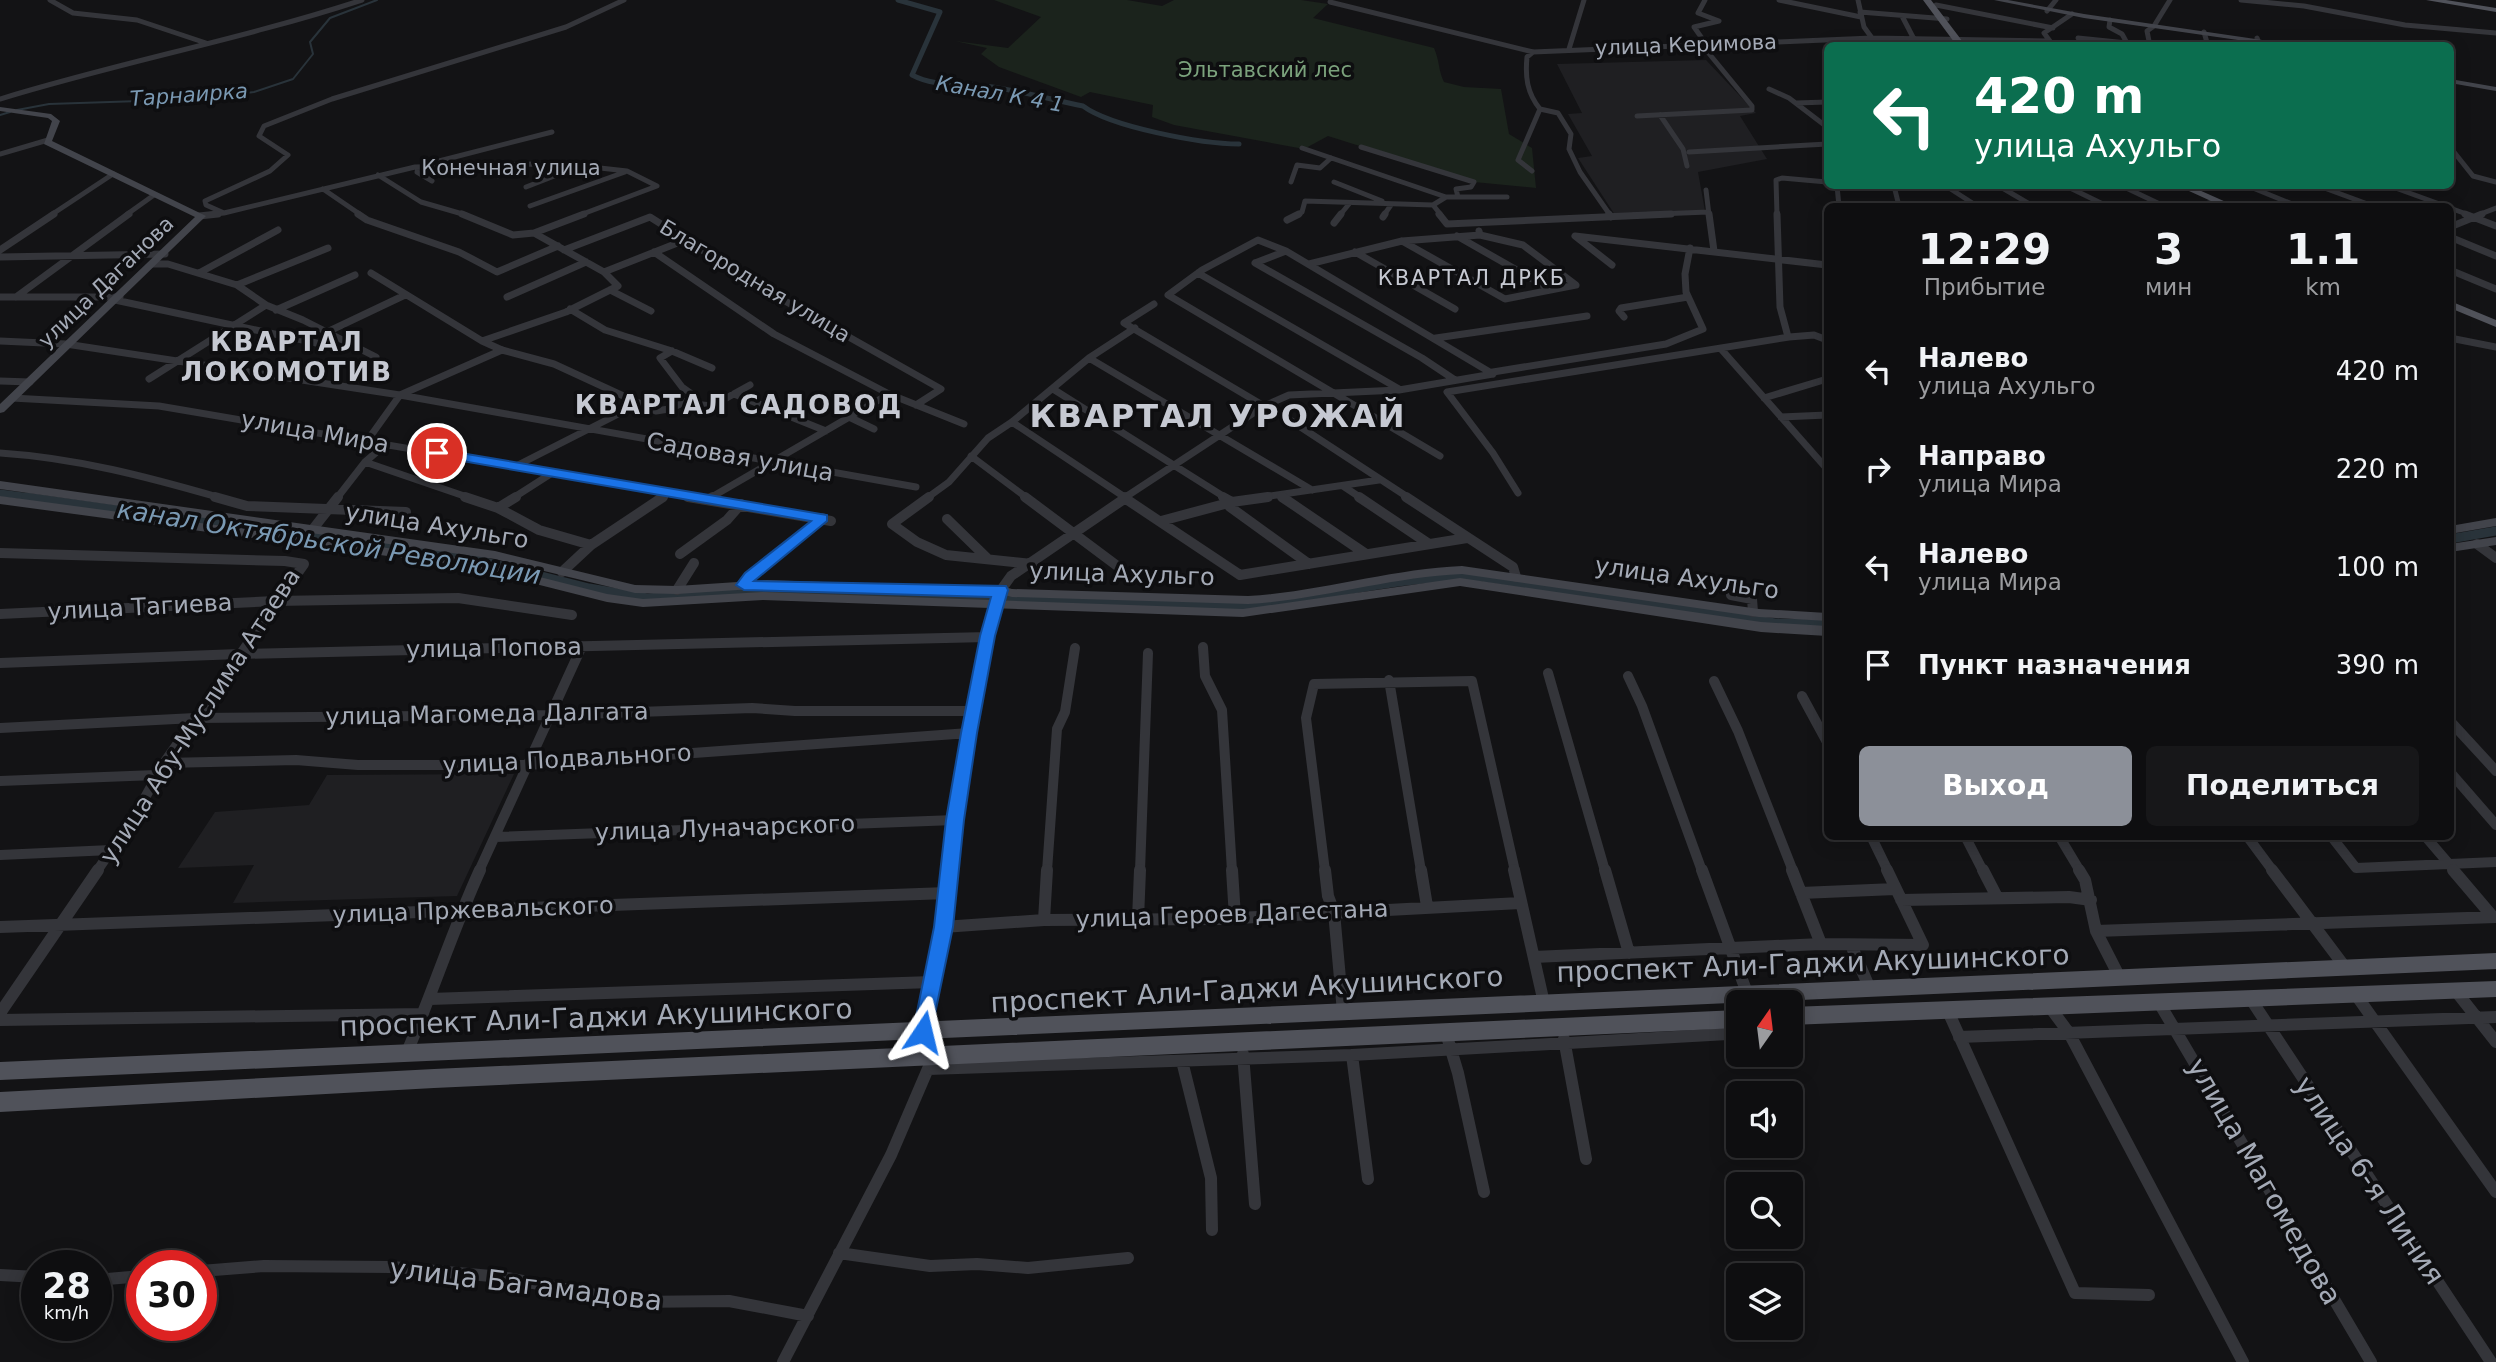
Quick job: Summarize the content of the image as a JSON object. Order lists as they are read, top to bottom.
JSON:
{
  "streets": {
    "main road": ["улица Даганова", "улица Ахульго", "проспект Али-Гаджи Акушинского"],
    "street": [
      "улица Керимова",
      "Конечная улица",
      "Благородная улица",
      "улица Мира",
      "Садовая улица",
      "улица Тагиева",
      "улица Попова",
      "улица Магомеда Далгата",
      "улица Абу-Муслима Атаева",
      "улица Подвального",
      "улица Луначарского",
      "улица Пржевальского",
      "улица Героев Дагестана",
      "улица 6-я Линия",
      "улица Магомедова",
      "улица Багамадова"
    ]
  },
  "crossings": [
    ["Конечная улица", "улица Даганова"],
    ["улица Даганова", "улица Мира"],
    ["улица Даганова", "Садовая улица"],
    ["улица Мира", "улица Ахульго"],
    ["улица Тагиева", "улица Абу-Муслима Атаева"],
    ["улица Попова", "улица Абу-Муслима Атаева"],
    ["улица Магомеда Далгата", "улица Абу-Муслима Атаева"],
    ["улица Абу-Муслима Атаева", "улица Подвального"],
    ["улица Абу-Муслима Атаева", "улица Пржевальского"],
    ["проспект Али-Гаджи Акушинского", "улица 6-я Линия"],
    ["проспект Али-Гаджи Акушинского", "улица Магомедова"]
  ],
  "districts": [
    "КВАРТАЛ ДРКБ",
    "КВАРТАЛ ЛОКОМОТИВ",
    "КВАРТАЛ САДОВОД",
    "КВАРТАЛ УРОЖАЙ"
  ],
  "water": ["Канал К 4 1", "Тарнаирка", "канал Октябрьской Революции"],
  "parks": ["Эльтавский лес"],
  "north": "top",
  "page": {
    "turn": ["420 m", "улица Ахульго"],
    "eta": [
      "12:29",
      "Прибытие",
      "3",
      "мин",
      "1.1",
      "km"
    ],
    "list": [
      {
        "name": "Налево",
        "note": "улица Ахульго",
        "value": "420 m"
      },
      {
        "name": "Направо",
        "note": "улица Мира",
        "value": "220 m"
      },
      {
        "name": "Налево",
        "note": "улица Мира",
        "value": "100 m"
      },
      {
        "name": "Пункт назначения",
        "value": "390 m"
      }
    ],
    "buttons": ["Выход", "Поделиться"],
    "speed": "28 km/h",
    "limit": "30"
  }
}
